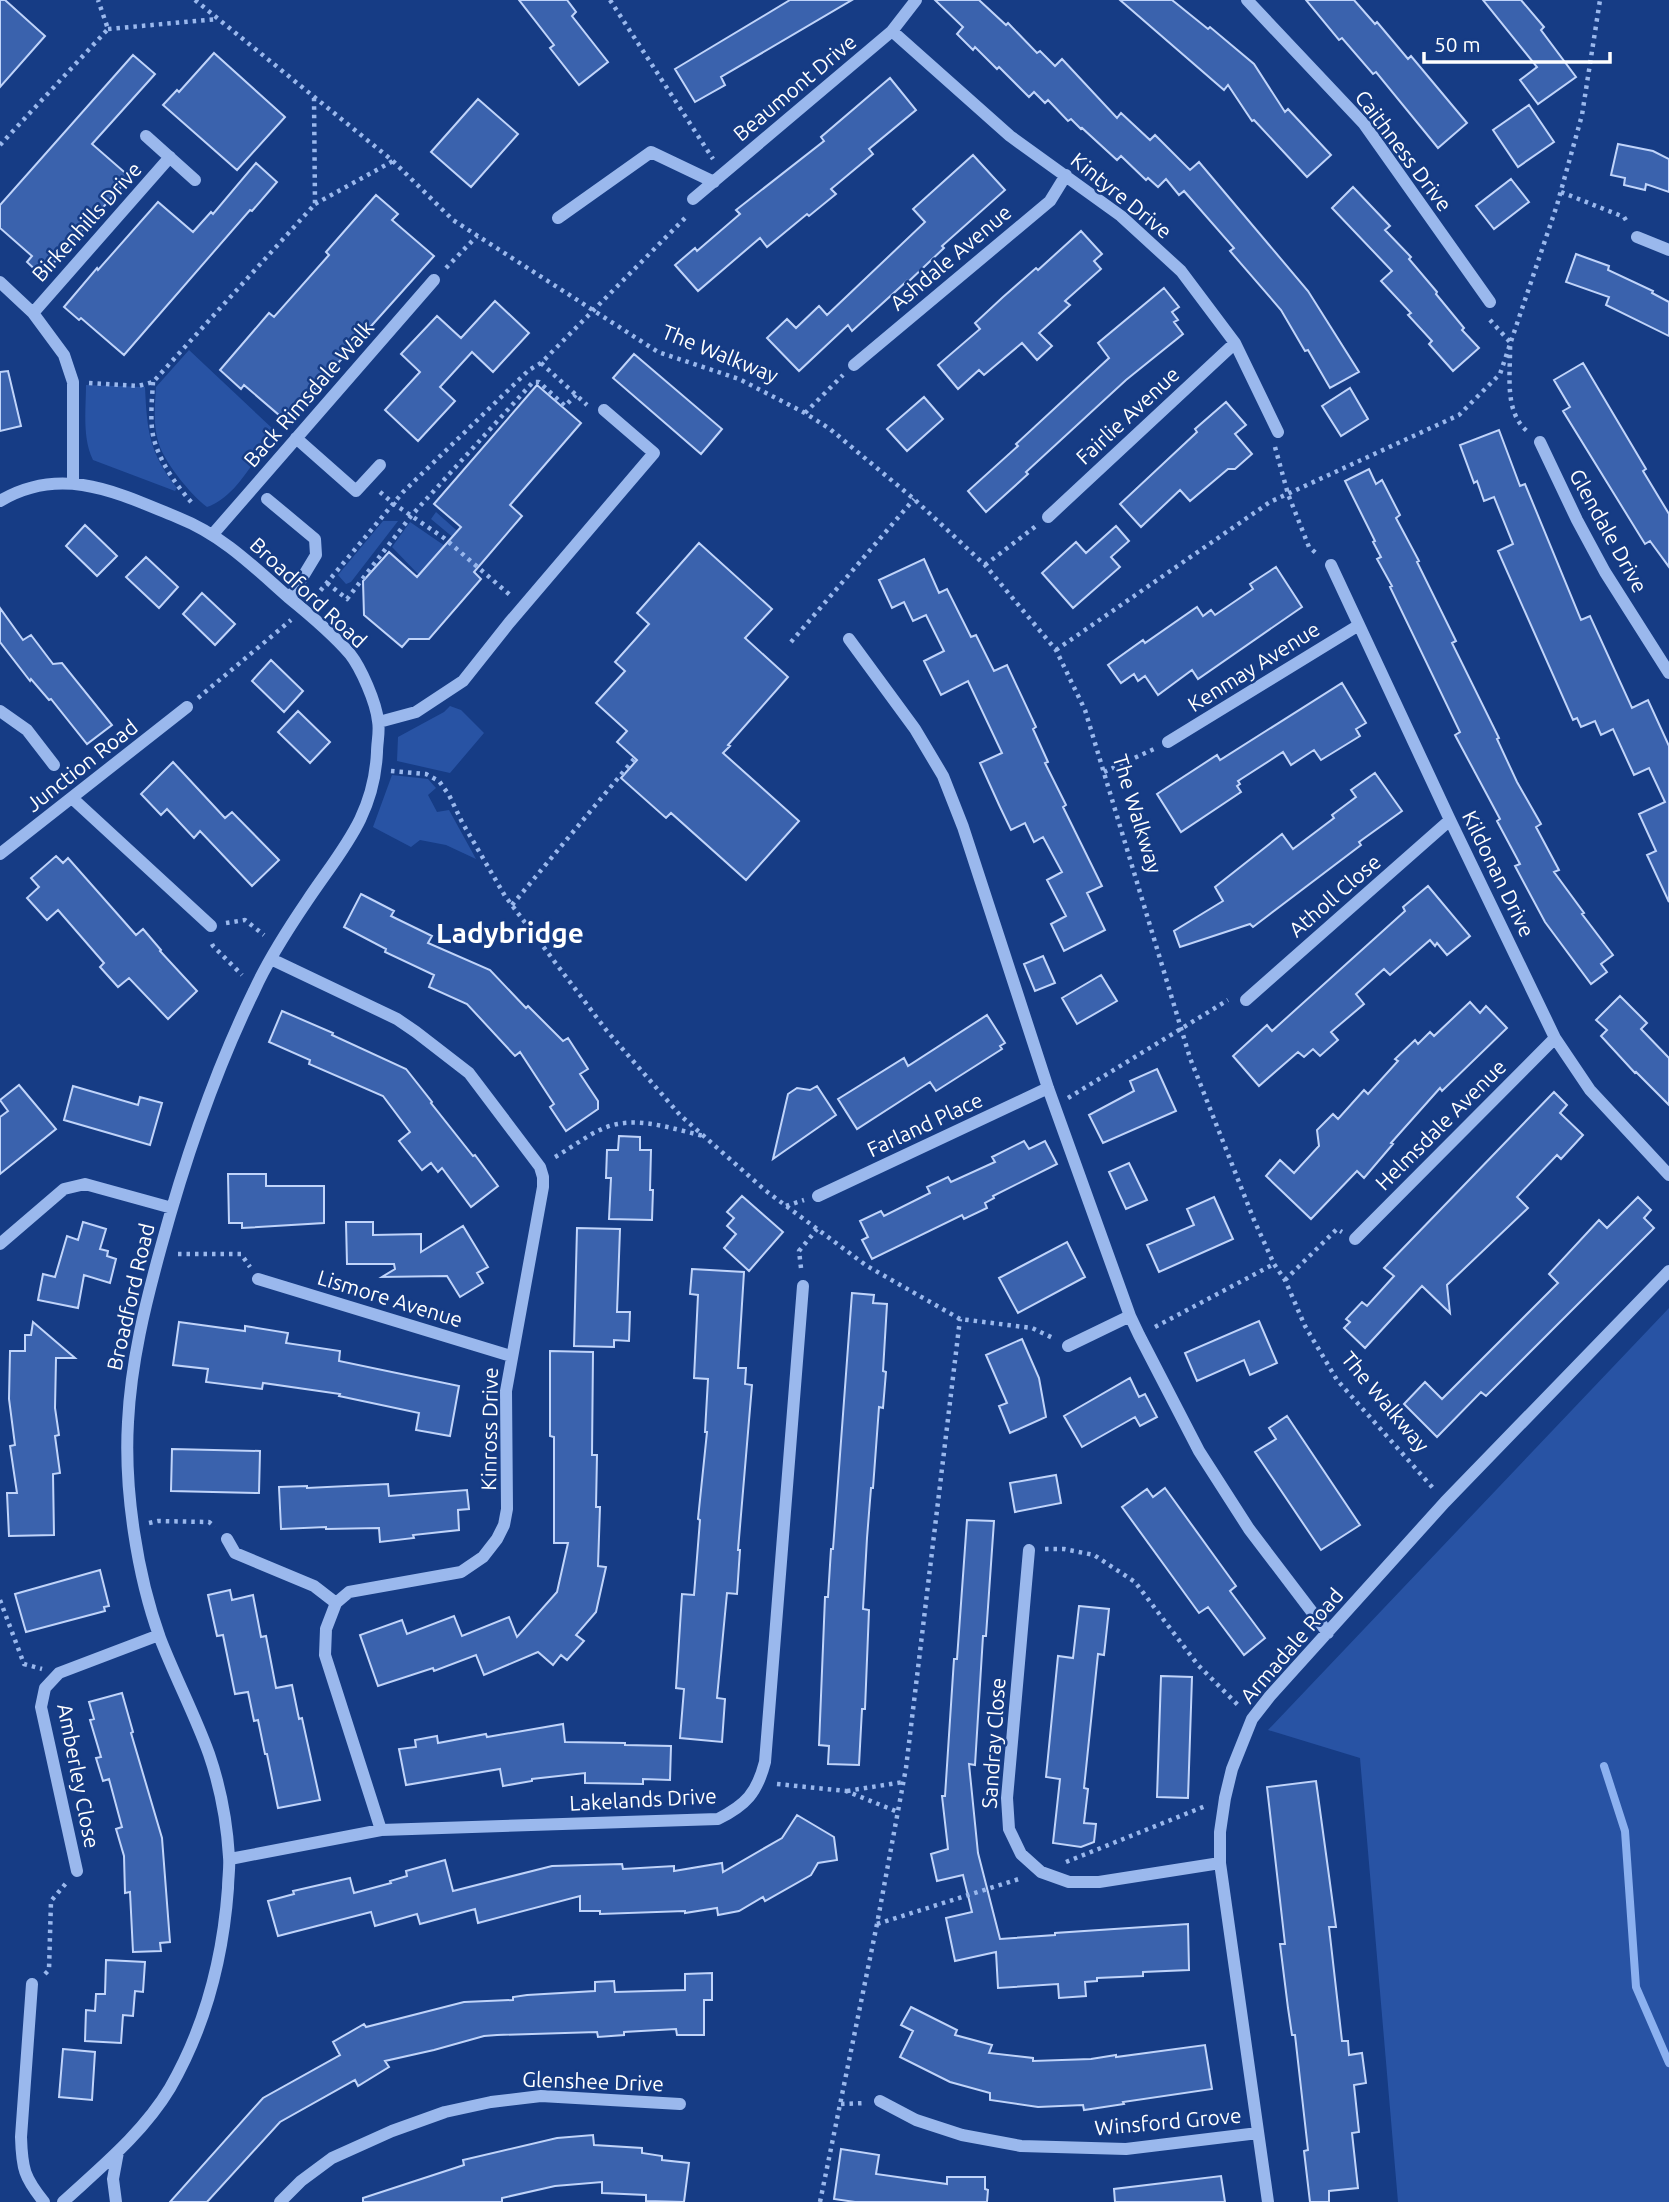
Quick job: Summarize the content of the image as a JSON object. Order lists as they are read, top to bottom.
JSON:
{
  "streets": {
    "street": [
      "Beaumont Drive",
      "Caithness Drive",
      "Kintyre Drive",
      "Birkenhills Drive",
      "Ashdale Avenue",
      "Back Rimsdale Walk",
      "Fairlie Avenue",
      "Glendale Drive",
      "Broadford Road",
      "Kenmay Avenue",
      "Junction Road",
      "Kildonan Drive",
      "Atholl Close",
      "Farland Place",
      "Helmsdale Avenue",
      "Lismore Avenue",
      "Kinross Drive",
      "Armadale Road",
      "Sandray Close",
      "Amberley Close",
      "Lakelands Drive",
      "Glenshee Drive",
      "Winsford Grove"
    ],
    "path": ["The Walkway"]
  },
  "crossings": [
    ["Beaumont Drive", "Kintyre Drive"],
    ["Kintyre Drive", "Ashdale Avenue"],
    ["Kintyre Drive", "Fairlie Avenue"],
    ["The Walkway", "Armadale Road"],
    ["Back Rimsdale Walk", "Broadford Road"],
    ["Broadford Road", "Amberley Close"],
    ["Broadford Road", "Lakelands Drive"],
    ["Kenmay Avenue", "Kildonan Drive"],
    ["Kildonan Drive", "Atholl Close"],
    ["Kildonan Drive", "Helmsdale Avenue"],
    ["Lismore Avenue", "Kinross Drive"],
    ["Armadale Road", "Sandray Close"],
    ["Armadale Road", "Winsford Grove"]
  ],
  "districts": ["Ladybridge"],
  "scale_bar": "50 m"
}
